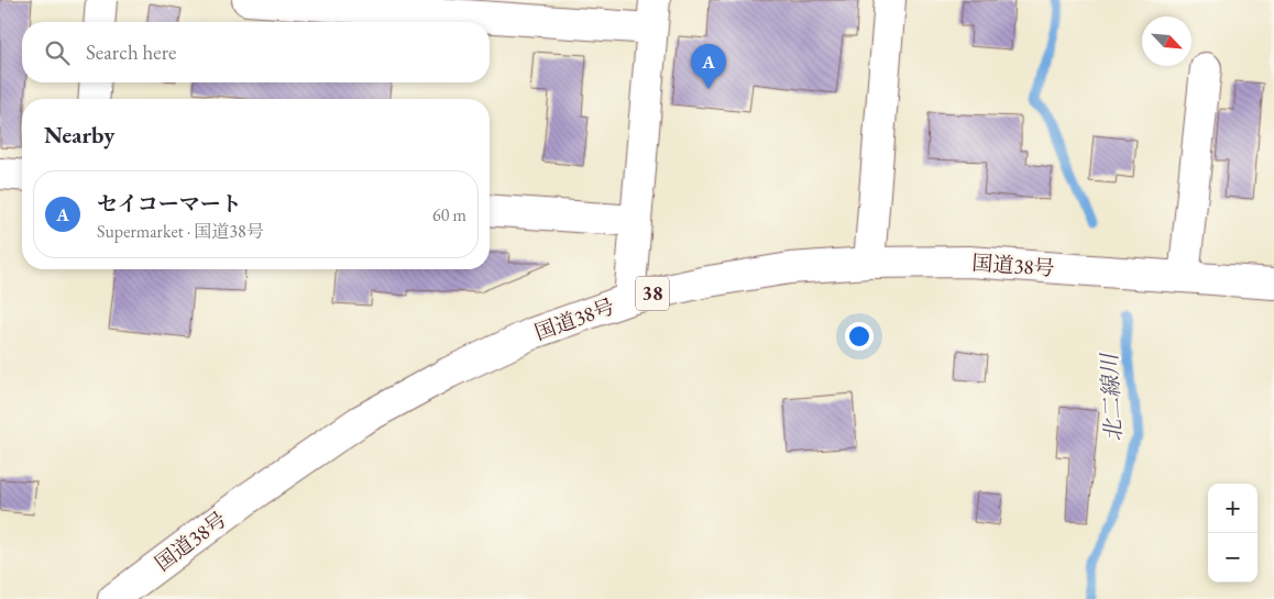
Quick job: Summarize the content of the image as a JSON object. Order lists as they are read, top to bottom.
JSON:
{
  "streets": {
    "main road": ["国道38号", "38"]
  },
  "water": ["北二線川"],
  "north": "bottom right",
  "page": {
    "search": "Search here",
    "pins": "A",
    "heading": "Nearby",
    "list": [
      {
        "mark": "A",
        "name": "セイコーマート",
        "note": "Supermarket · 国道38号",
        "value": "60 m"
      }
    ],
    "map_buttons": ["+", "−"]
  }
}
